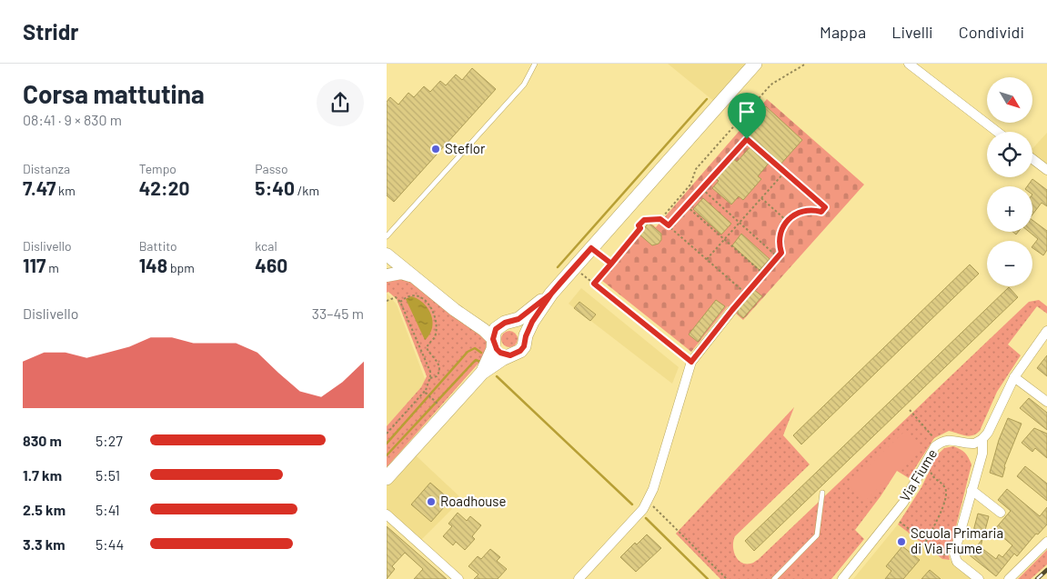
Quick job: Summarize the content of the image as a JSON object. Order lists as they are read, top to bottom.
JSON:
{
  "streets": {
    "street": ["Via Fiume"]
  },
  "places": ["Steflor", "Roadhouse", "Scuola Primaria di Via Fiume"],
  "north": "bottom right",
  "page": {
    "header": "Stridr",
    "nav": ["Mappa", "Livelli", "Condividi"],
    "heading": ["Corsa mattutina", "08:41 · 9 × 830 m"],
    "map_buttons": ["+", "−"],
    "stats": [
      ["Distanza", "7.47 km"],
      ["Tempo", "42:20"],
      ["Passo", "5:40 /km"],
      ["Dislivello", "117 m"],
      ["Battito", "148 bpm"],
      ["kcal", "460"]
    ],
    "chart": ["Dislivello", "33–45 m"],
    "list": [
      {
        "name": "830 m",
        "note": "5:27"
      },
      {
        "name": "1.7 km",
        "note": "5:51"
      },
      {
        "name": "2.5 km",
        "note": "5:41"
      },
      {
        "name": "3.3 km",
        "note": "5:44"
      }
    ]
  }
}
